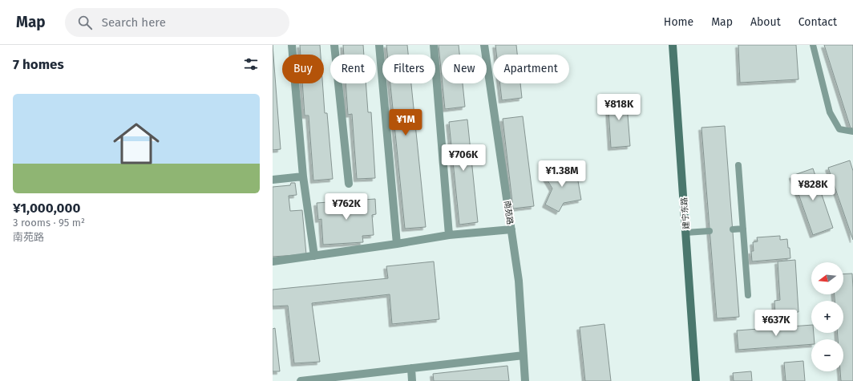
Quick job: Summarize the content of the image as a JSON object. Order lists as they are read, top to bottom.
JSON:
{
  "streets": {
    "main road": ["建宁东路"],
    "street": ["南苑路"]
  },
  "north": "left",
  "page": {
    "header": "Map",
    "search": "Search here",
    "nav": [
      "Home",
      "Map",
      "About",
      "Contact"
    ],
    "heading": "7 homes",
    "chip": [
      "Buy",
      "Rent",
      "Filters",
      "New",
      "Apartment"
    ],
    "list": [
      {
        "name": "¥1,000,000",
        "note": "3 rooms · 95 m² · 南苑路"
      }
    ],
    "price": [
      "¥818K",
      "¥1M",
      "¥706K",
      "¥1.38M",
      "¥828K",
      "¥762K",
      "¥637K"
    ],
    "map_buttons": ["+", "−"]
  }
}
